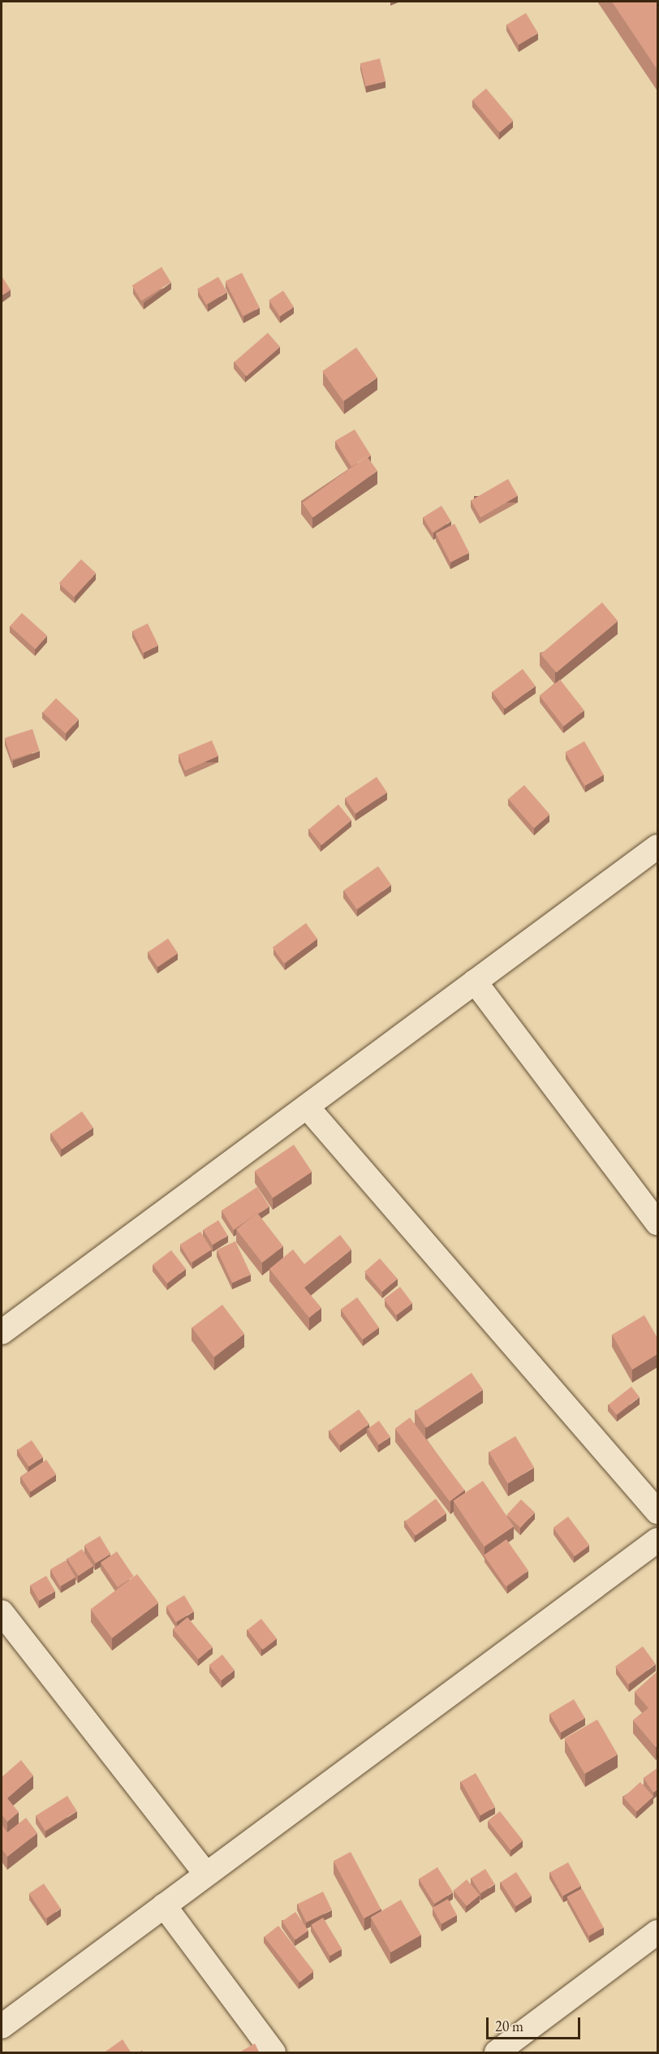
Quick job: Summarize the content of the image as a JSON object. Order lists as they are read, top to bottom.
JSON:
{
  "scale_bar": "20 m"
}
